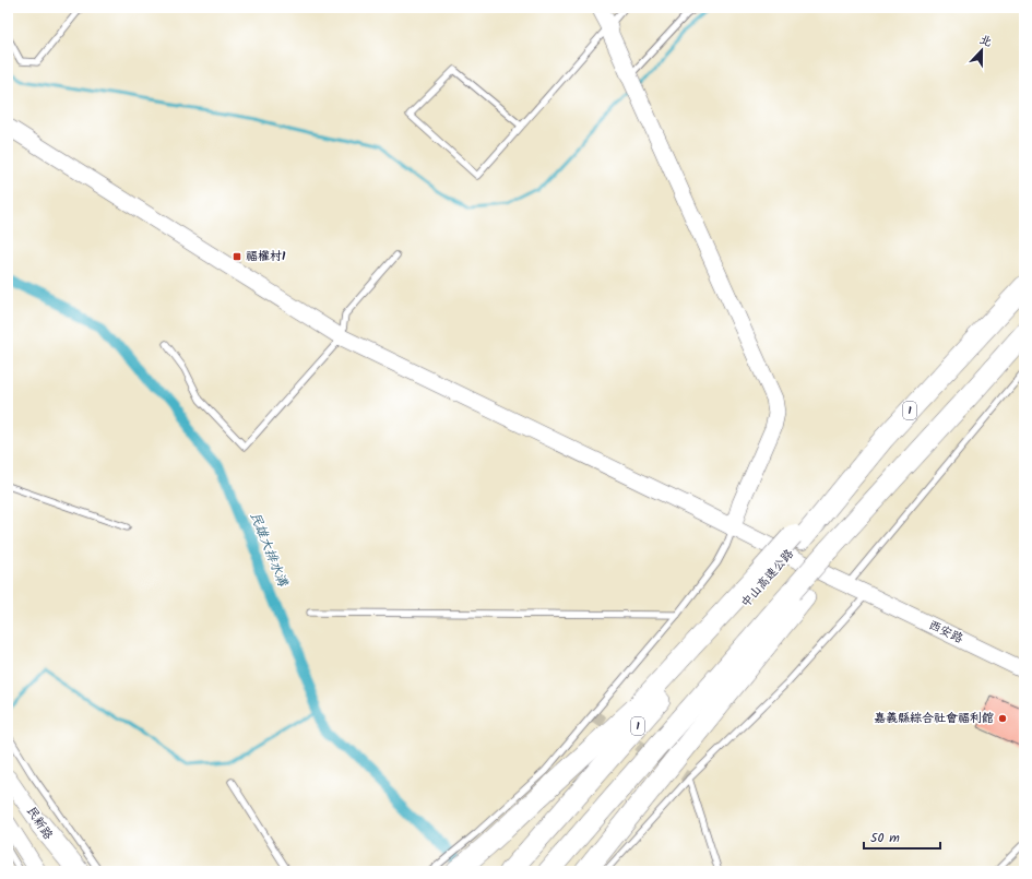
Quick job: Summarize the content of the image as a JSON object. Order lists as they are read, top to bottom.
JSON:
{
  "streets": {
    "highway": ["1", "中山高速公路"],
    "street": ["西安路", "民新路"]
  },
  "water": ["民雄大排水溝"],
  "places": {
    "transit": ["福權村1"],
    "other": ["嘉義縣綜合社會福利館"]
  },
  "scale_bar": "50 m",
  "north": "top"
}
